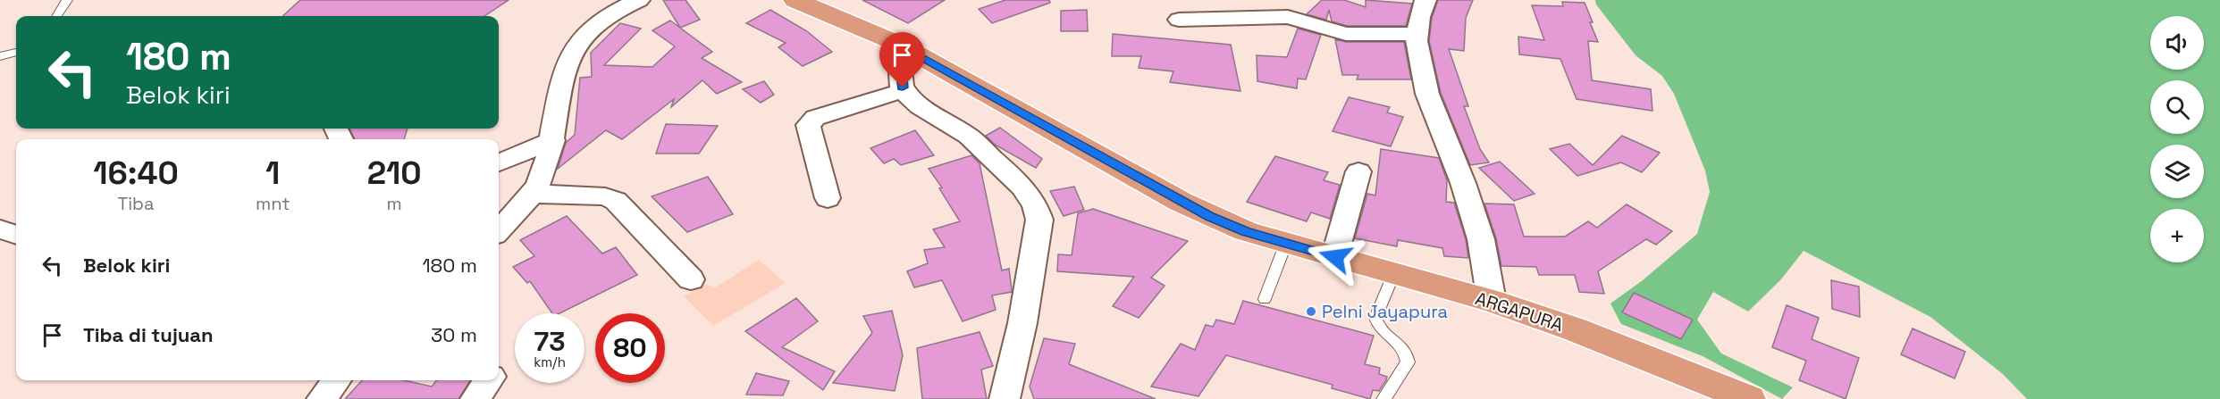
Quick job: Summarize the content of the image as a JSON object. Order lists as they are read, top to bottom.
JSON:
{
  "streets": {
    "highway": ["ARGAPURA"]
  },
  "places": ["Pelni Jayapura"],
  "page": {
    "map_buttons": "+",
    "turn": ["180 m", "Belok kiri"],
    "eta": [
      "16:40",
      "Tiba",
      "1",
      "mnt",
      "210",
      "m"
    ],
    "list": [
      {
        "name": "Belok kiri",
        "value": "180 m"
      },
      {
        "name": "Tiba di tujuan",
        "value": "30 m"
      }
    ],
    "speed": "73 km/h",
    "limit": "80"
  }
}
